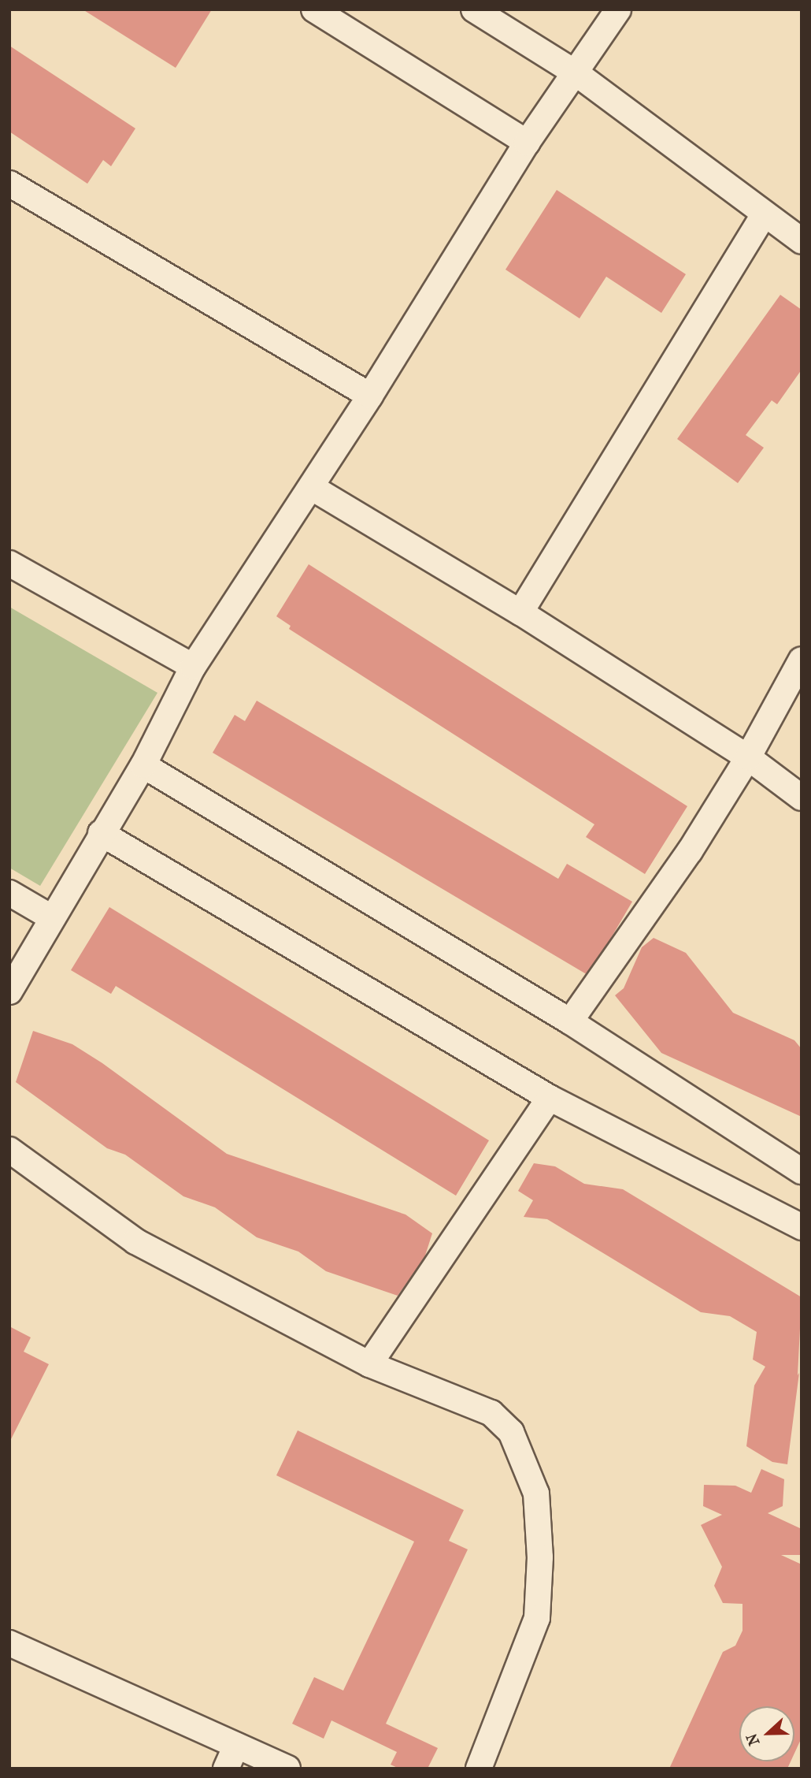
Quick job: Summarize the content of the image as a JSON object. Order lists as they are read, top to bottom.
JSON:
{
  "north": "left"
}
